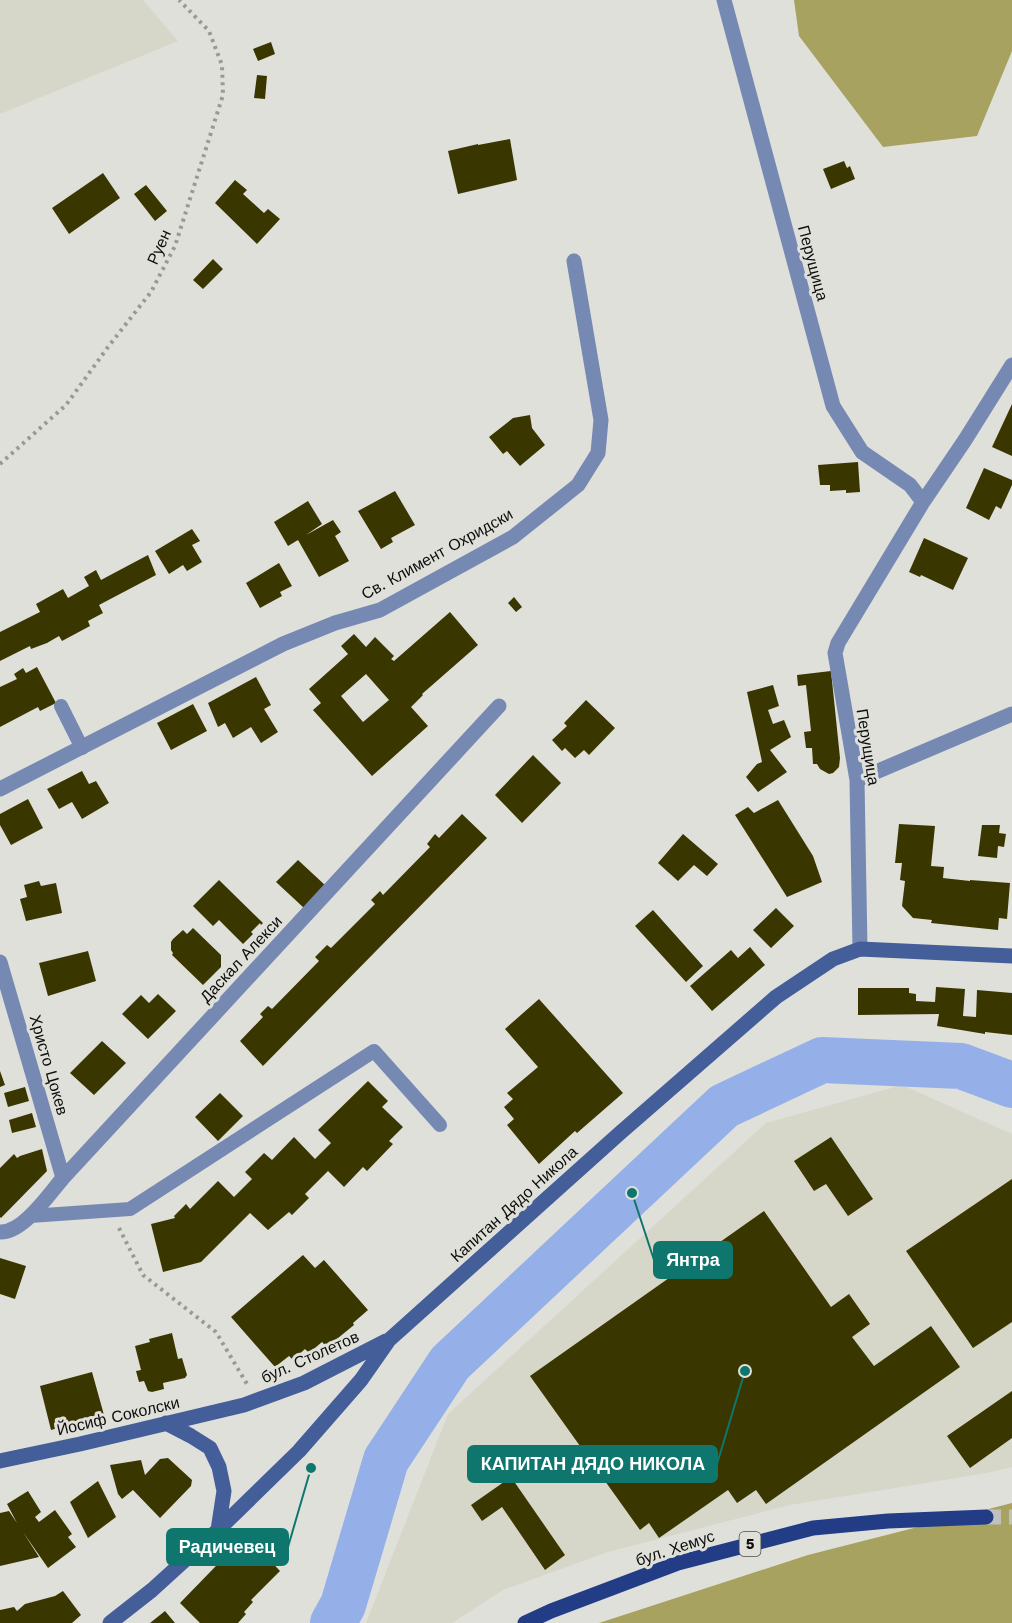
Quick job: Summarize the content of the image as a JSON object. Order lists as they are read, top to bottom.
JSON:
{
  "streets": {
    "main road": ["5", "бул. Хемус"],
    "street": [
      "Перущица",
      "Св. Климент Охридски",
      "Даскал Алекси",
      "Христо Цокев",
      "Капитан Дядо Никола",
      "бул. Столетов",
      "Йосиф Соколски"
    ],
    "path": ["Руен"]
  },
  "crossings": [
    ["Перущица", "Капитан Дядо Никола"],
    ["Даскал Алекси", "Христо Цокев"],
    ["Капитан Дядо Никола", "бул. Столетов"],
    ["бул. Столетов", "Йосиф Соколски"]
  ],
  "places": ["Янтра", "КАПИТАН ДЯДО НИКОЛА", "Радичевец"]
}
